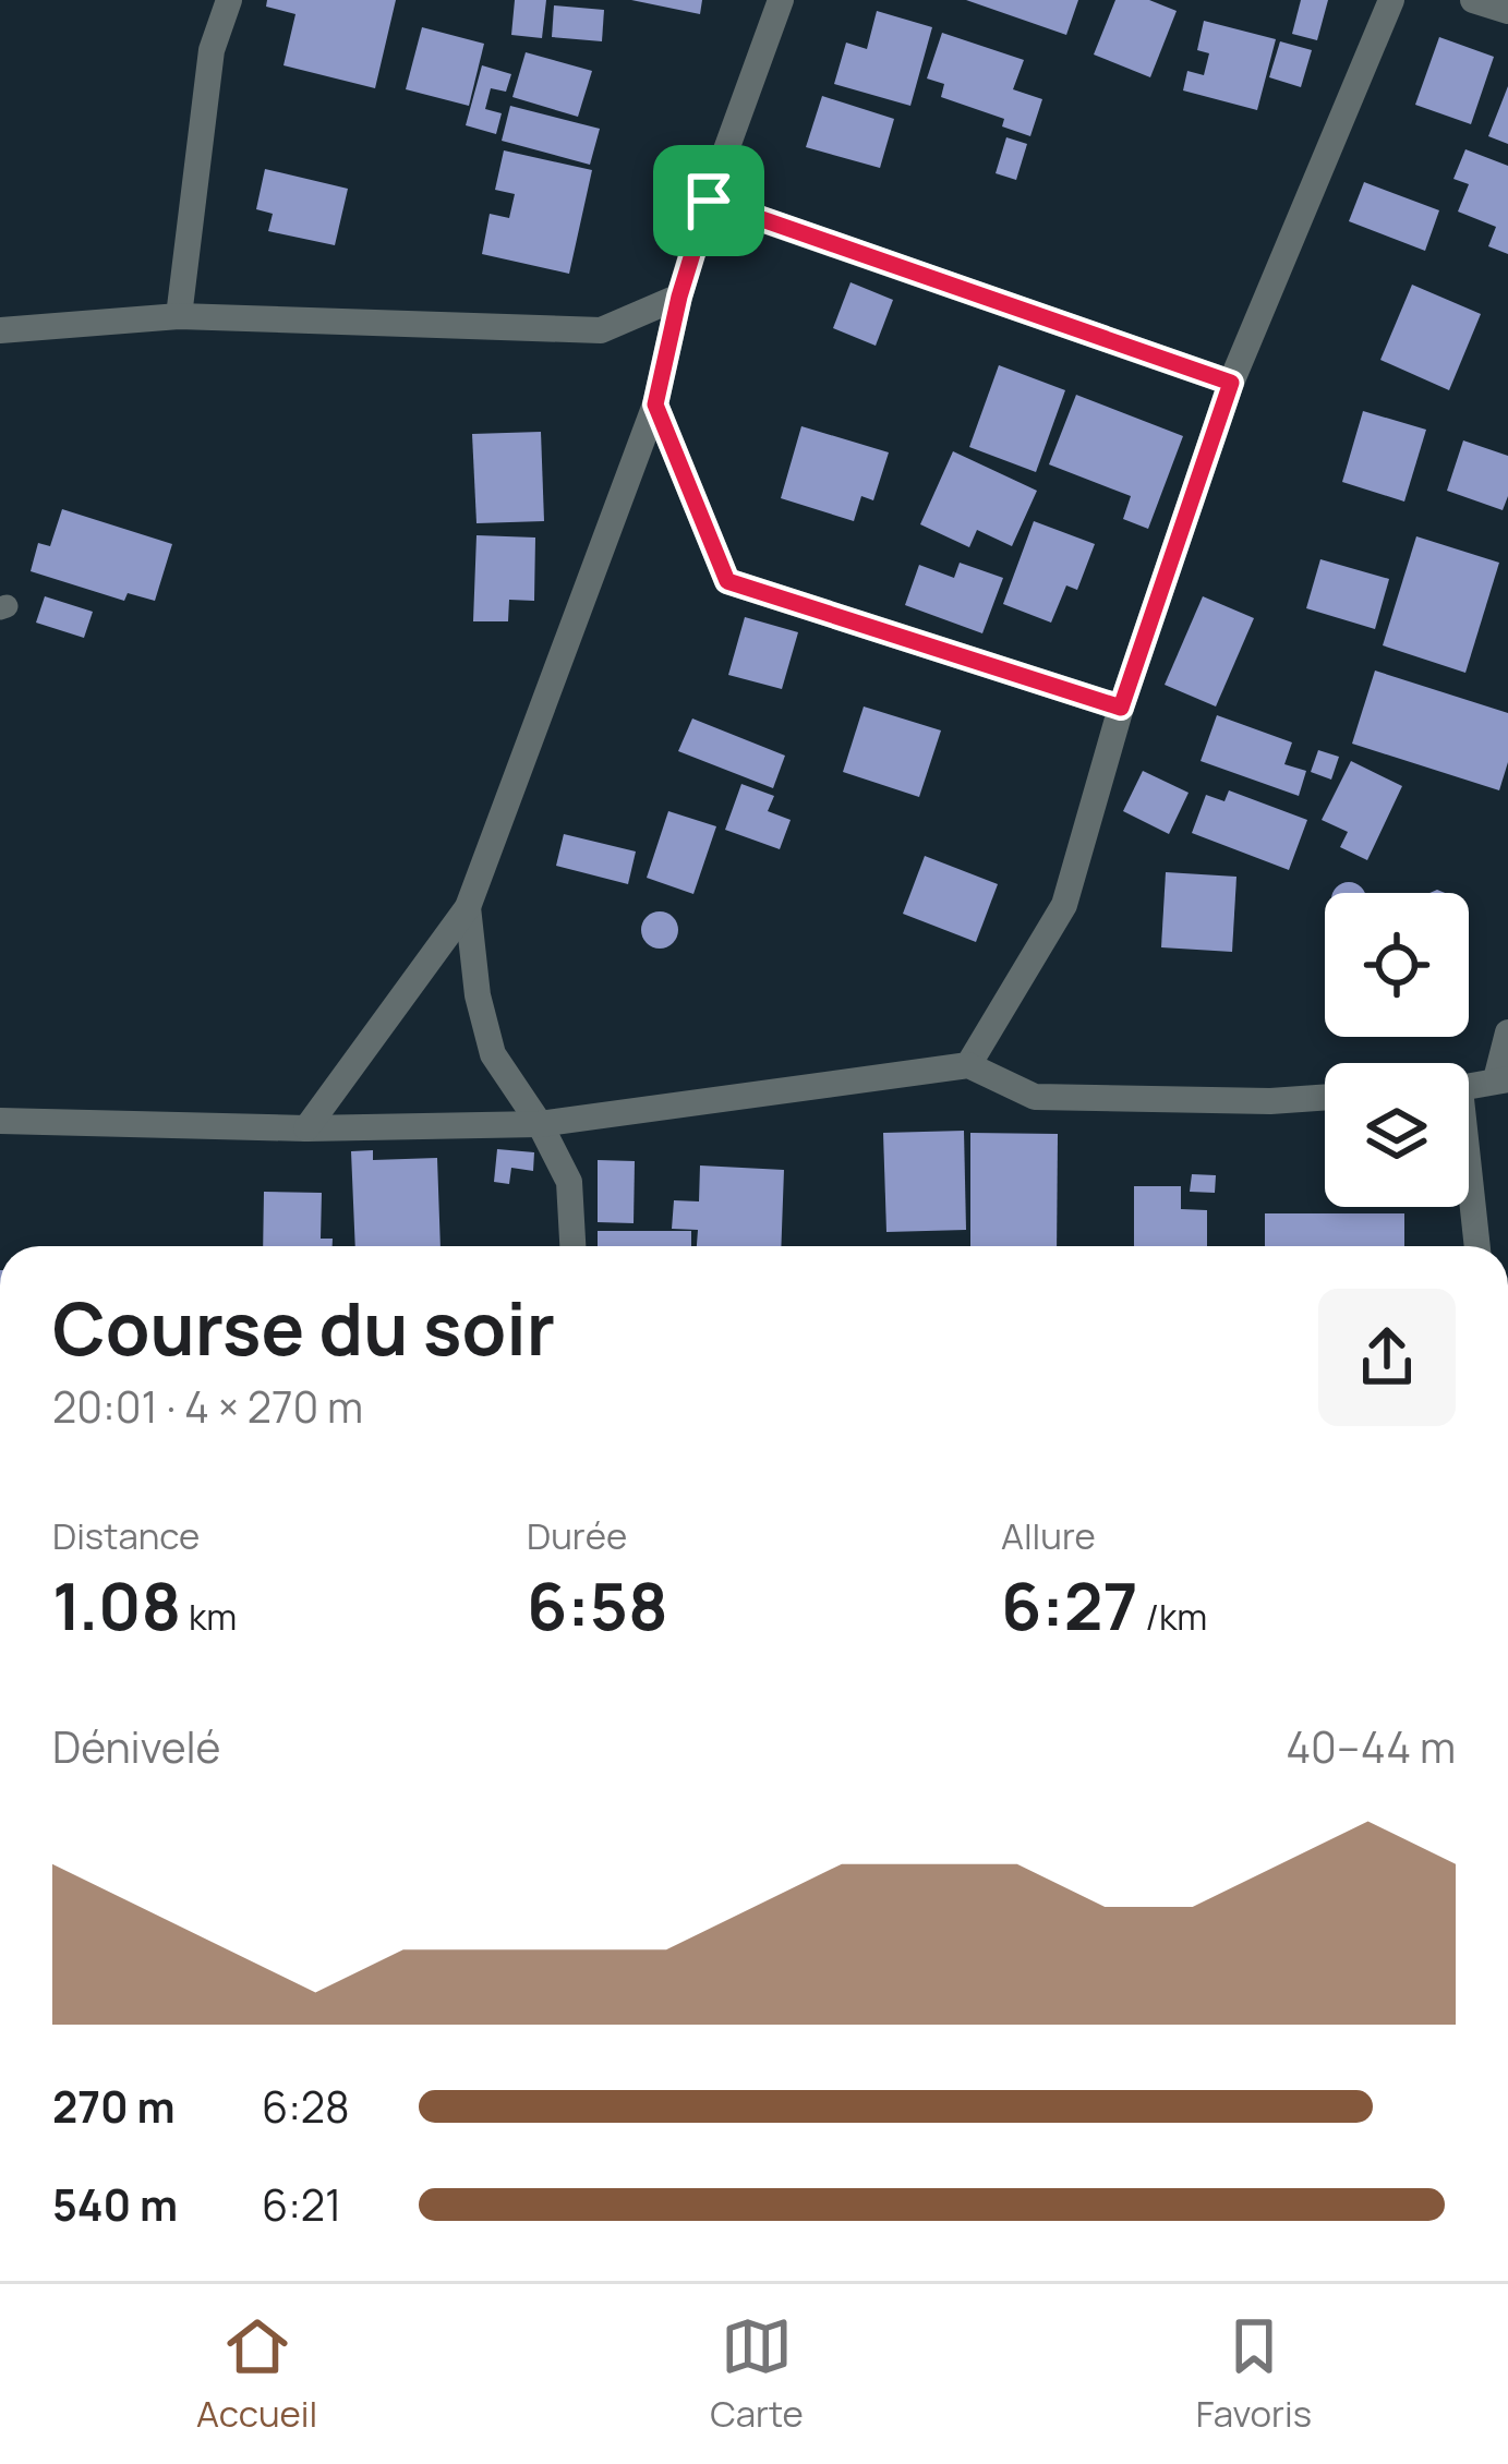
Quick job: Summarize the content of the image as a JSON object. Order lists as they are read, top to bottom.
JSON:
{
  "page": {
    "heading": ["Course du soir", "20:01 · 4 × 270 m"],
    "stats": [
      ["Distance", "1.08 km"],
      ["Durée", "6:58"],
      ["Allure", "6:27 /km"]
    ],
    "chart": ["Dénivelé", "40–44 m"],
    "list": [
      {
        "name": "270 m",
        "note": "6:28"
      },
      {
        "name": "540 m",
        "note": "6:21"
      }
    ],
    "tabs": ["Accueil", "Carte", "Favoris"]
  }
}
